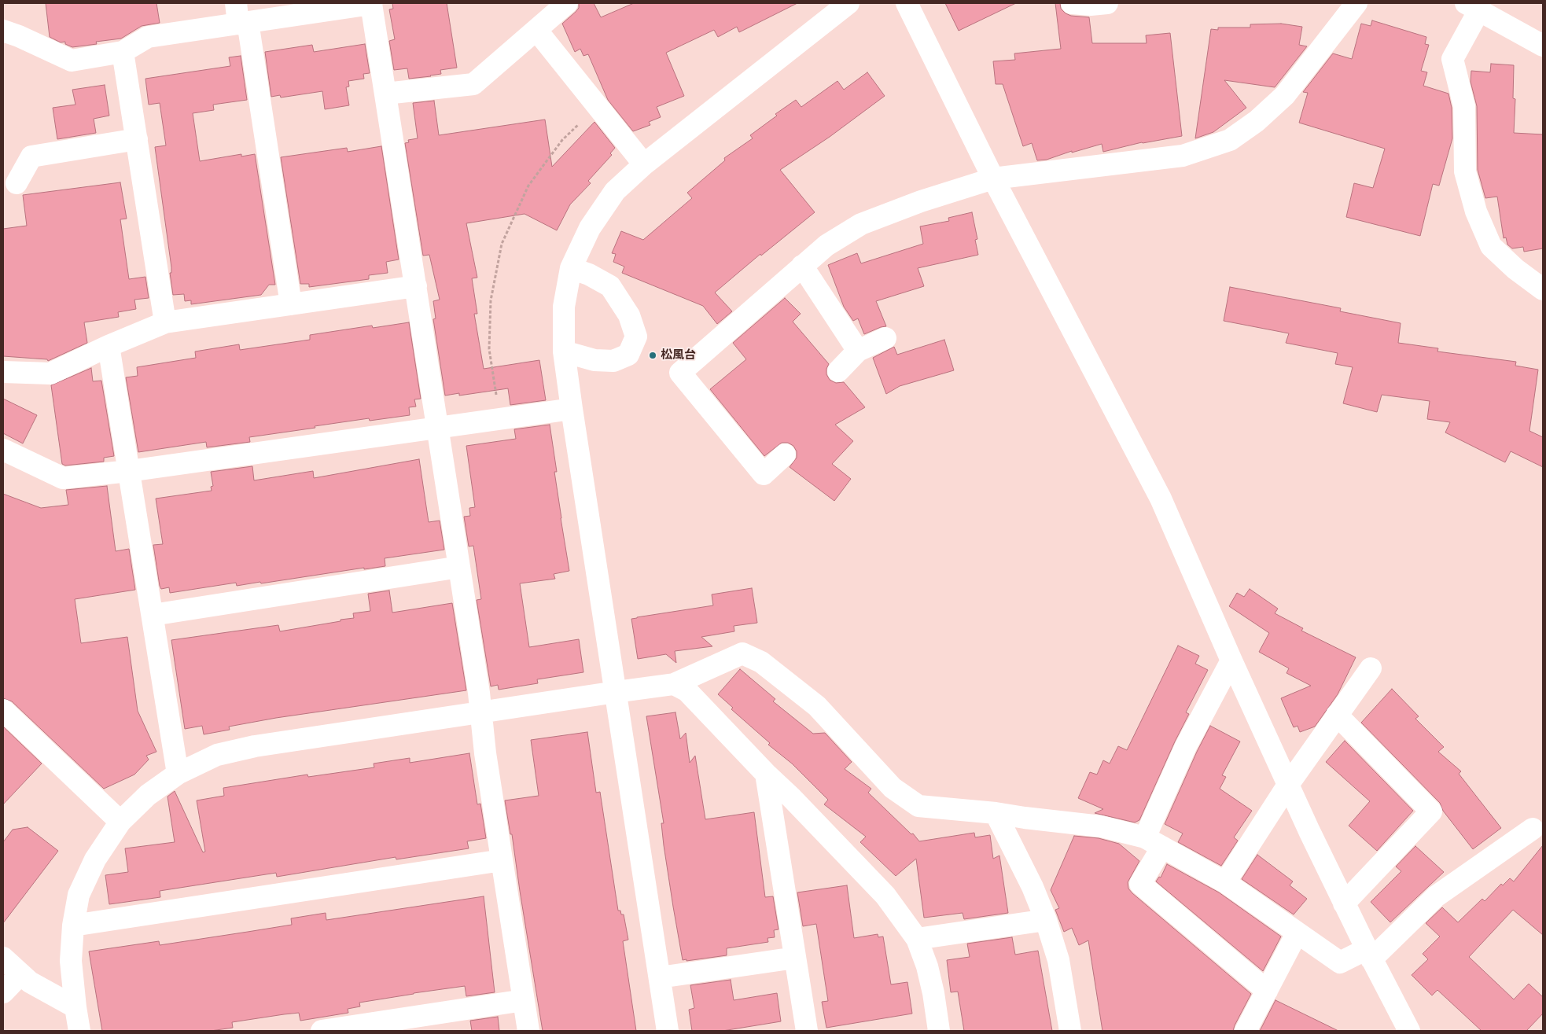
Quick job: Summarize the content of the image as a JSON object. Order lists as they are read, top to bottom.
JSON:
{
  "places": ["松風台"]
}
